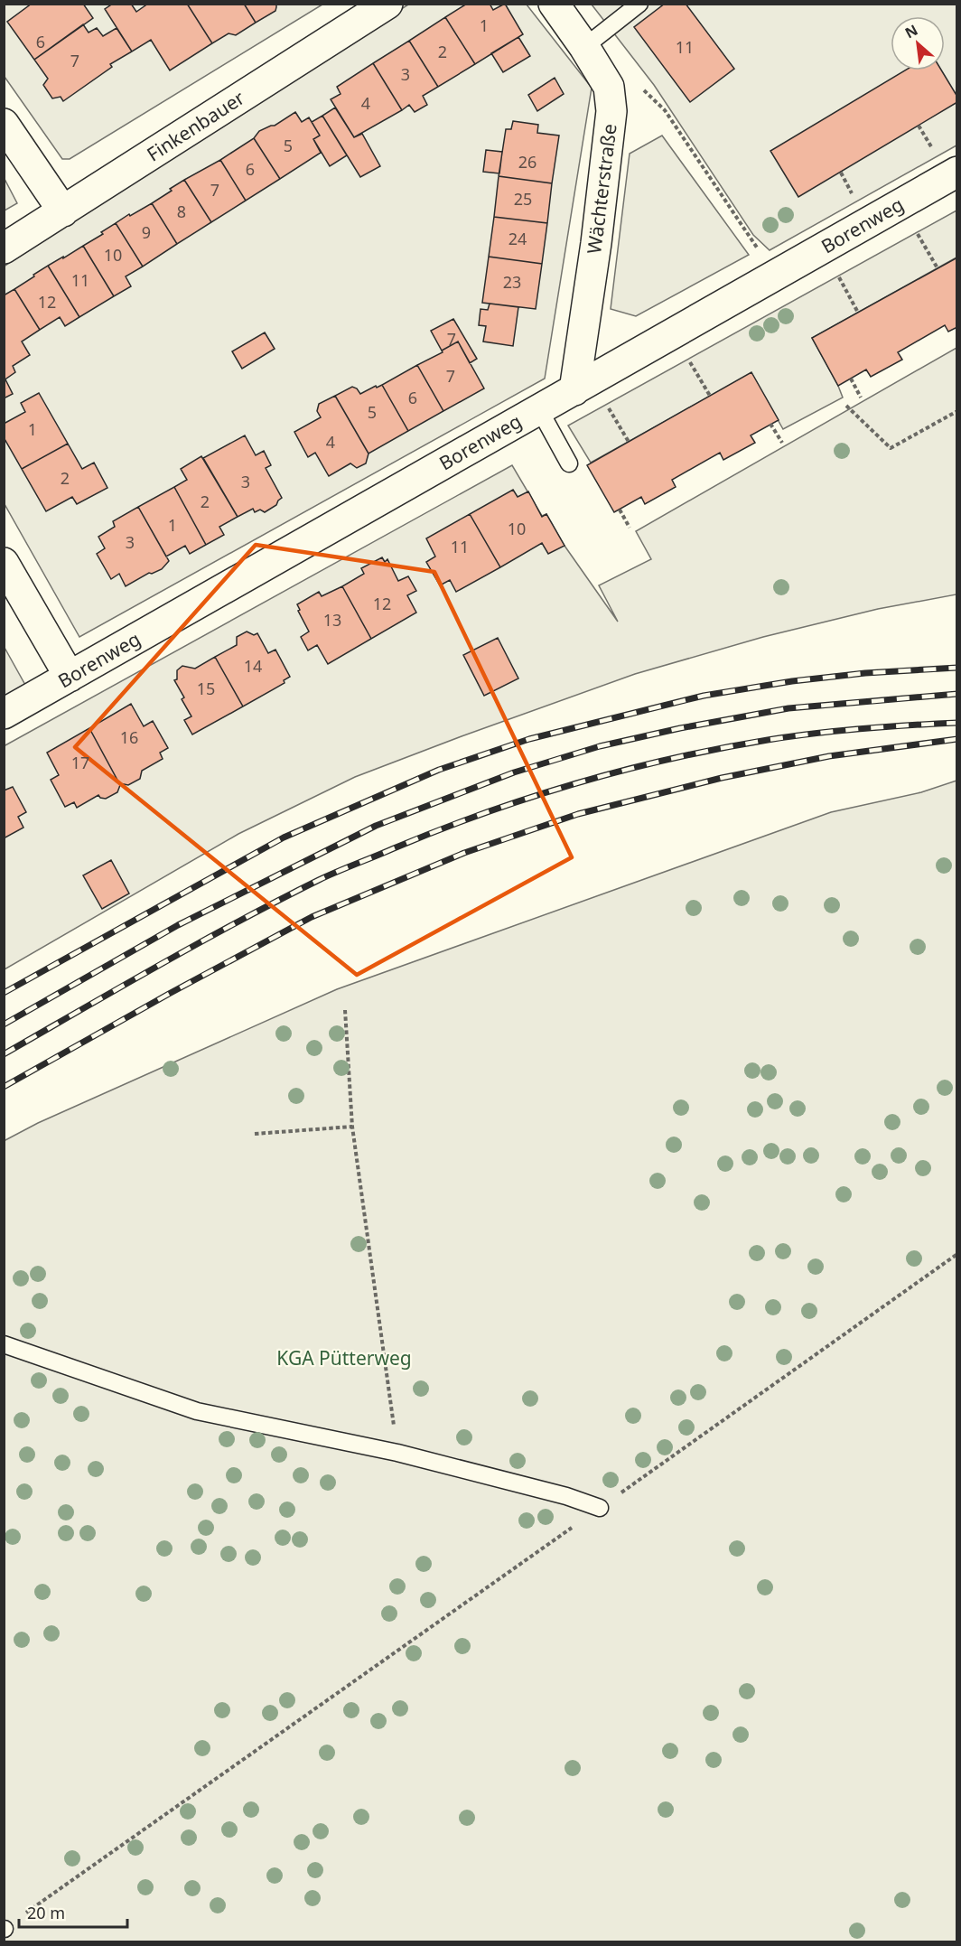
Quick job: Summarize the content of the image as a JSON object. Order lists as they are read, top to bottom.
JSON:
{
  "streets": {
    "street": ["Finkenbauer", "Wächterstraße", "Borenweg"]
  },
  "crossings": [
    ["Wächterstraße", "Borenweg"]
  ],
  "parks": ["KGA Pütterweg"],
  "house_numbers": [
    "1",
    "6",
    "11",
    "2",
    "7",
    "3",
    "4",
    "5",
    "26",
    "6",
    "7",
    "25",
    "8",
    "9",
    "24",
    "10",
    "11",
    "23",
    "12",
    "7",
    "7",
    "6",
    "5",
    "1",
    "4",
    "2",
    "3",
    "2",
    "1",
    "10",
    "3",
    "11",
    "12",
    "13",
    "14",
    "15",
    "16",
    "17"
  ],
  "scale_bar": "20 m",
  "north": "top left"
}
